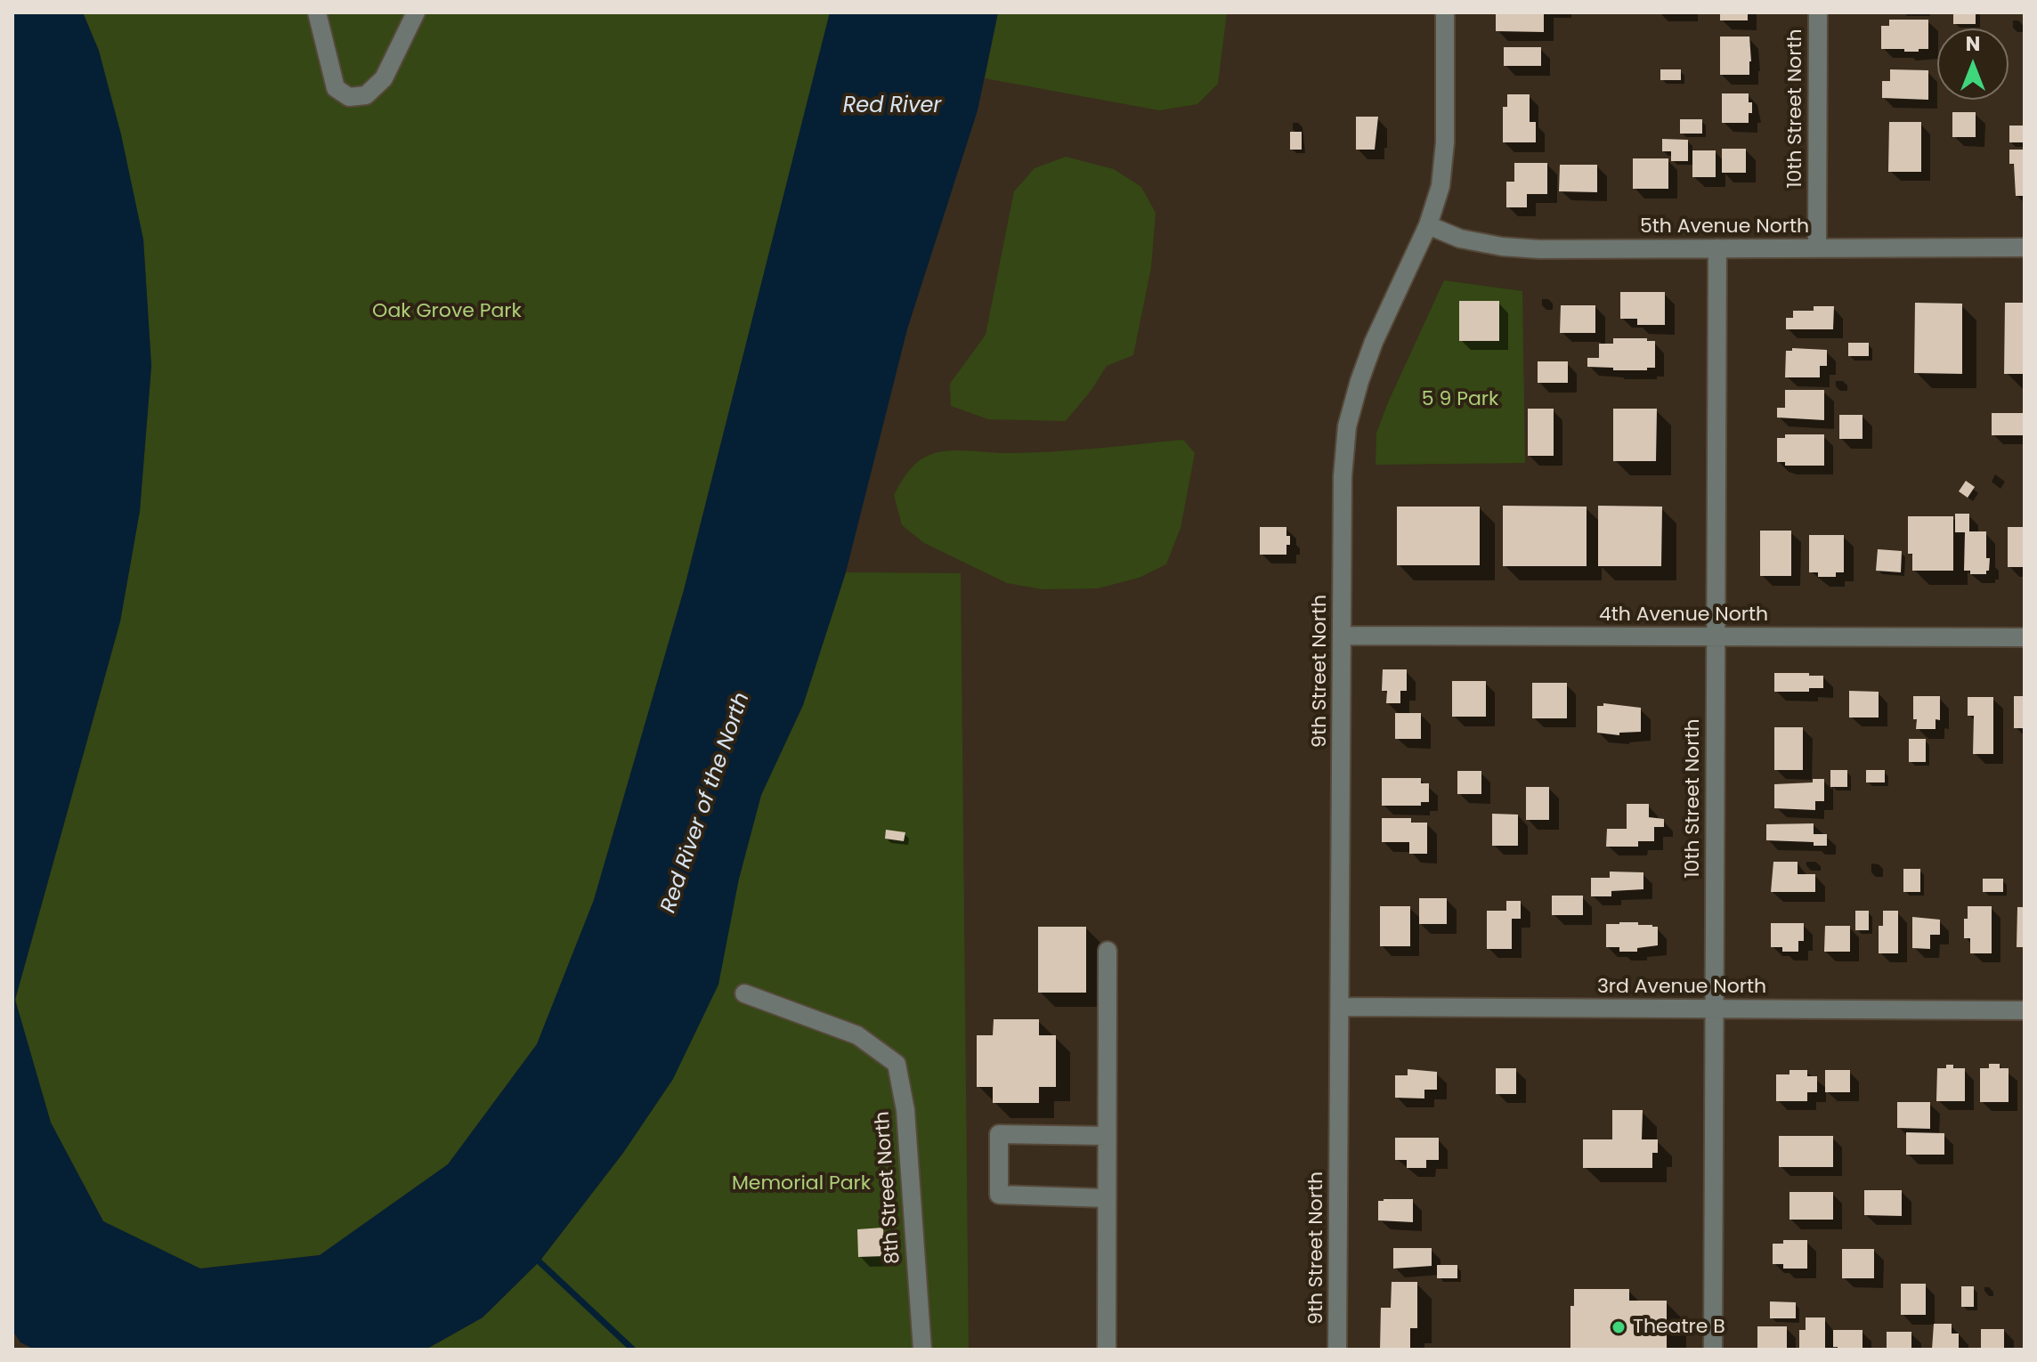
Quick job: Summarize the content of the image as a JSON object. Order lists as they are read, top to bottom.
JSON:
{
  "streets": {
    "street": [
      "10th Street North",
      "5th Avenue North",
      "4th Avenue North",
      "9th Street North",
      "3rd Avenue North",
      "8th Street North"
    ]
  },
  "crossings": [
    ["10th Street North", "5th Avenue North"],
    ["10th Street North", "4th Avenue North"],
    ["10th Street North", "3rd Avenue North"],
    ["5th Avenue North", "9th Street North"],
    ["4th Avenue North", "9th Street North"],
    ["9th Street North", "3rd Avenue North"]
  ],
  "water": ["Red River", "Red River of the North"],
  "parks": ["Oak Grove Park", "5 9 Park", "Memorial Park"],
  "places": ["Theatre B"],
  "north": "top"
}
